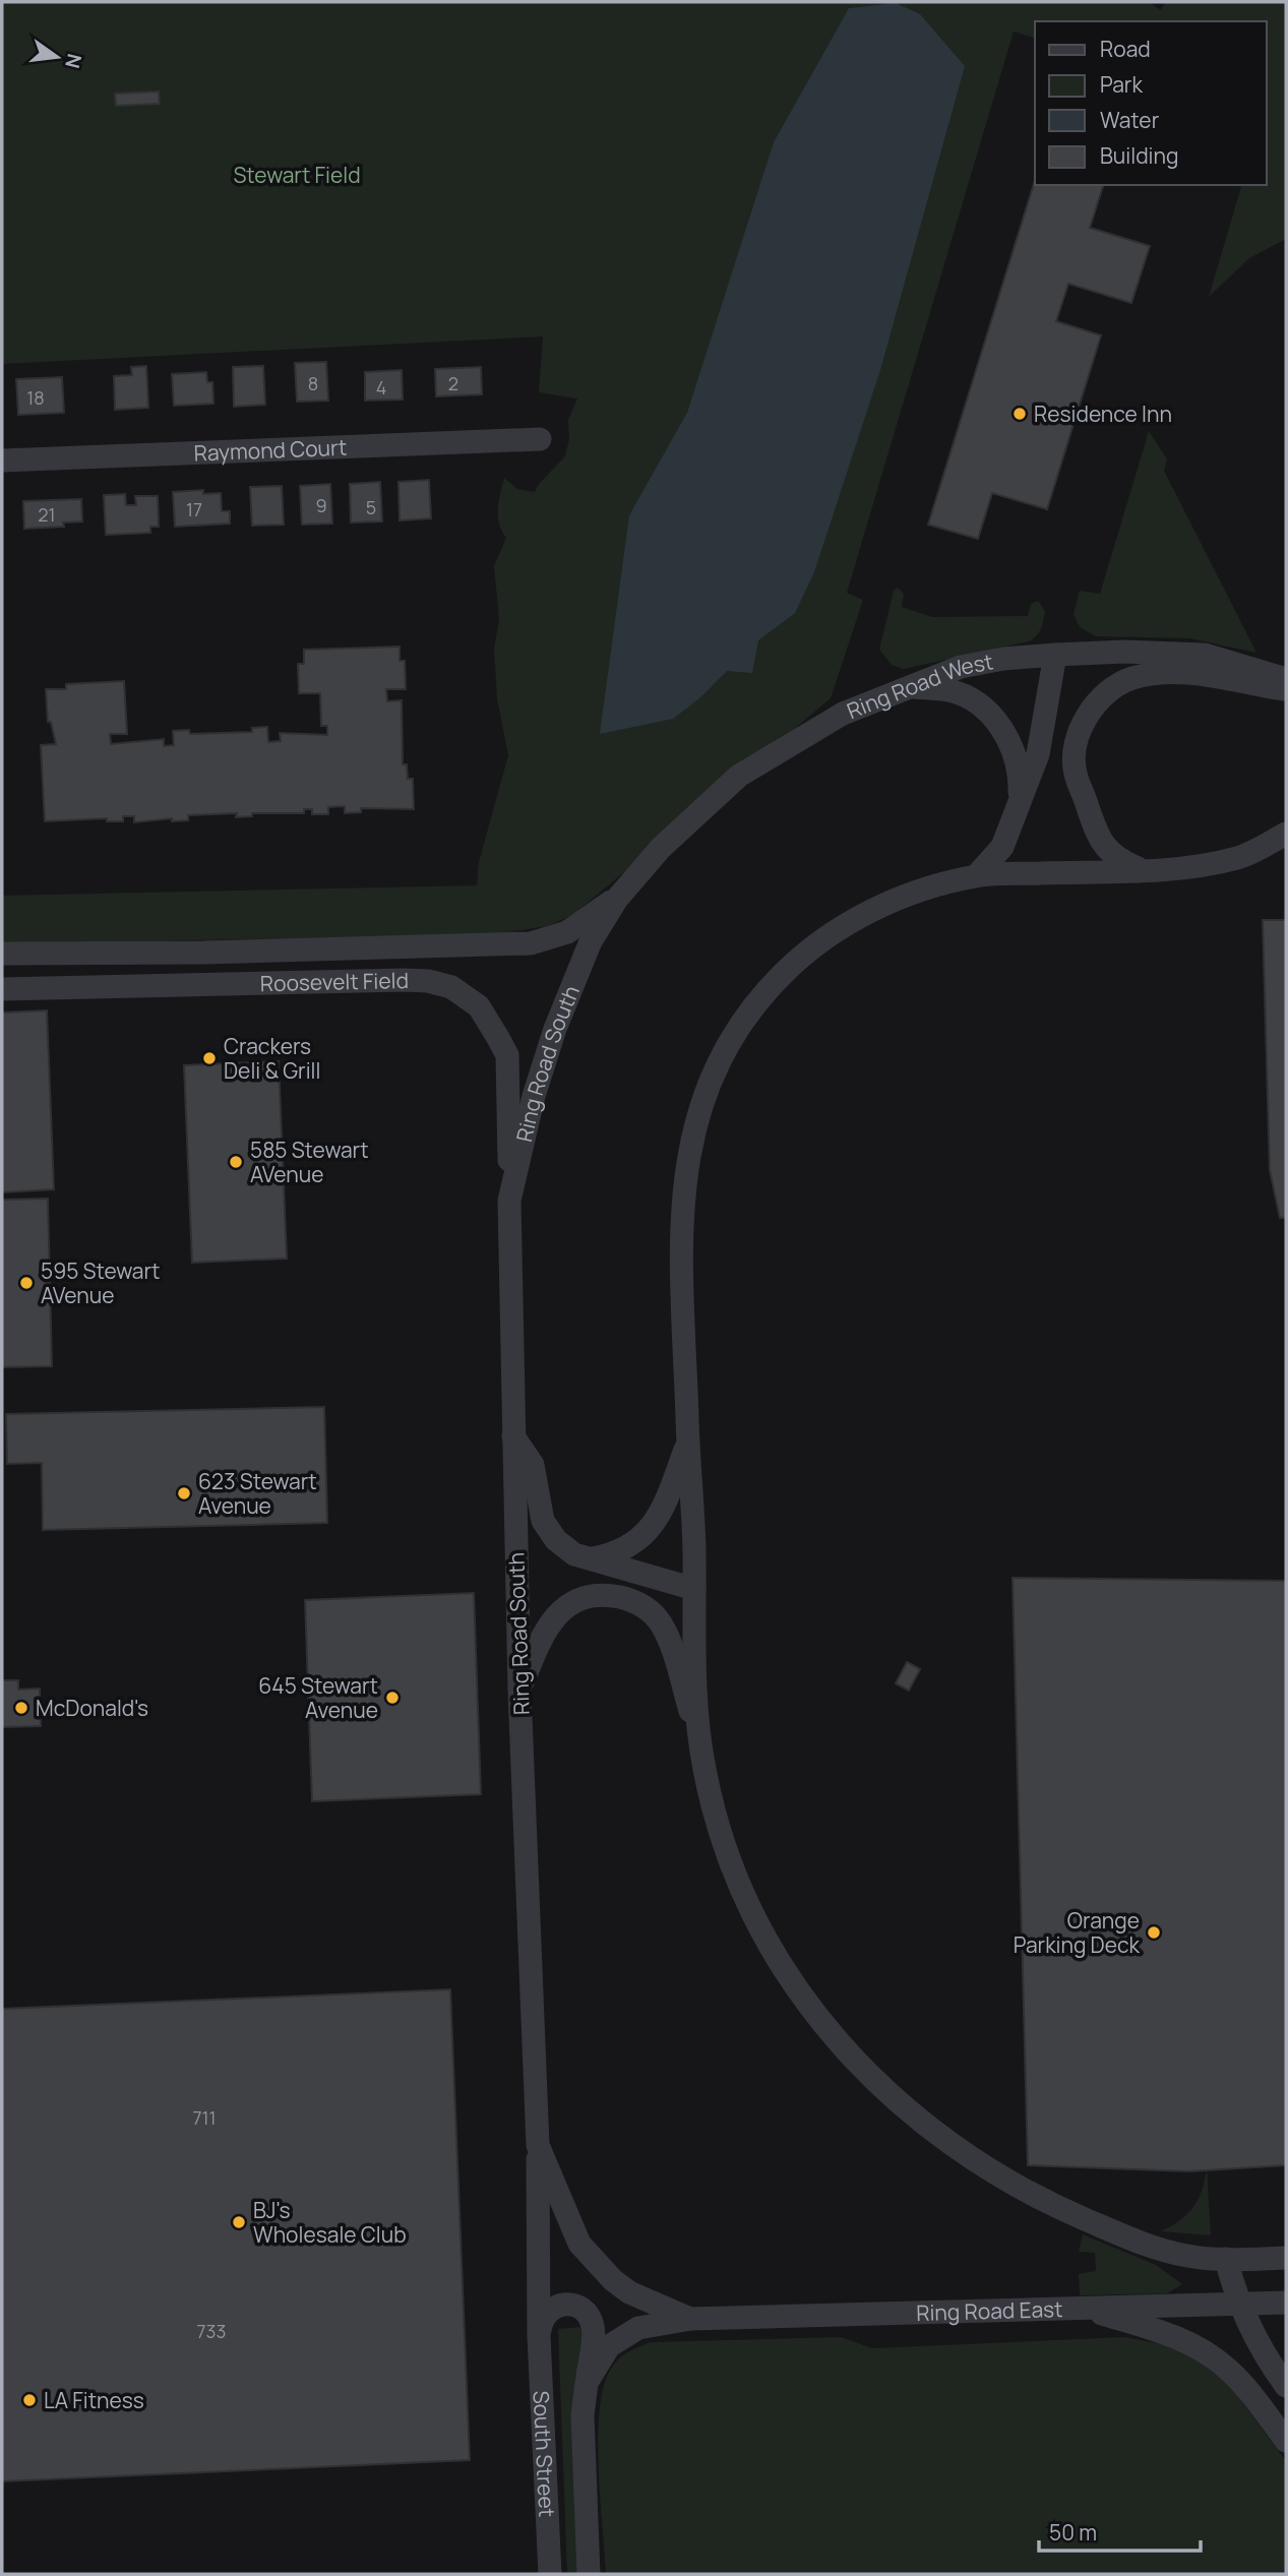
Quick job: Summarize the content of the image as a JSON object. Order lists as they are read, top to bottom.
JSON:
{
  "streets": {
    "street": [
      "Raymond Court",
      "Ring Road West",
      "Roosevelt Field",
      "Ring Road South",
      "Ring Road East",
      "South Street"
    ]
  },
  "crossings": [
    ["Ring Road West", "Roosevelt Field"],
    ["Ring Road West", "Ring Road South"],
    ["Roosevelt Field", "Ring Road South"],
    ["Ring Road South", "Ring Road East"],
    ["Ring Road South", "South Street"],
    ["Ring Road East", "South Street"]
  ],
  "parks": ["Stewart Field"],
  "places": [
    "Residence Inn",
    "Crackers Deli & Grill",
    "585 Stewart AVenue",
    "595 Stewart AVenue",
    "623 Stewart Avenue",
    "645 Stewart Avenue",
    "McDonald's",
    "Orange Parking Deck",
    "BJ's Wholesale Club",
    "LA Fitness"
  ],
  "house_numbers": [
    "8",
    "2",
    "4",
    "18",
    "9",
    "5",
    "17",
    "21",
    "711",
    "733"
  ],
  "legend": [
    "Road",
    "Park",
    "Water",
    "Building"
  ],
  "scale_bar": "50 m",
  "north": "right"
}
